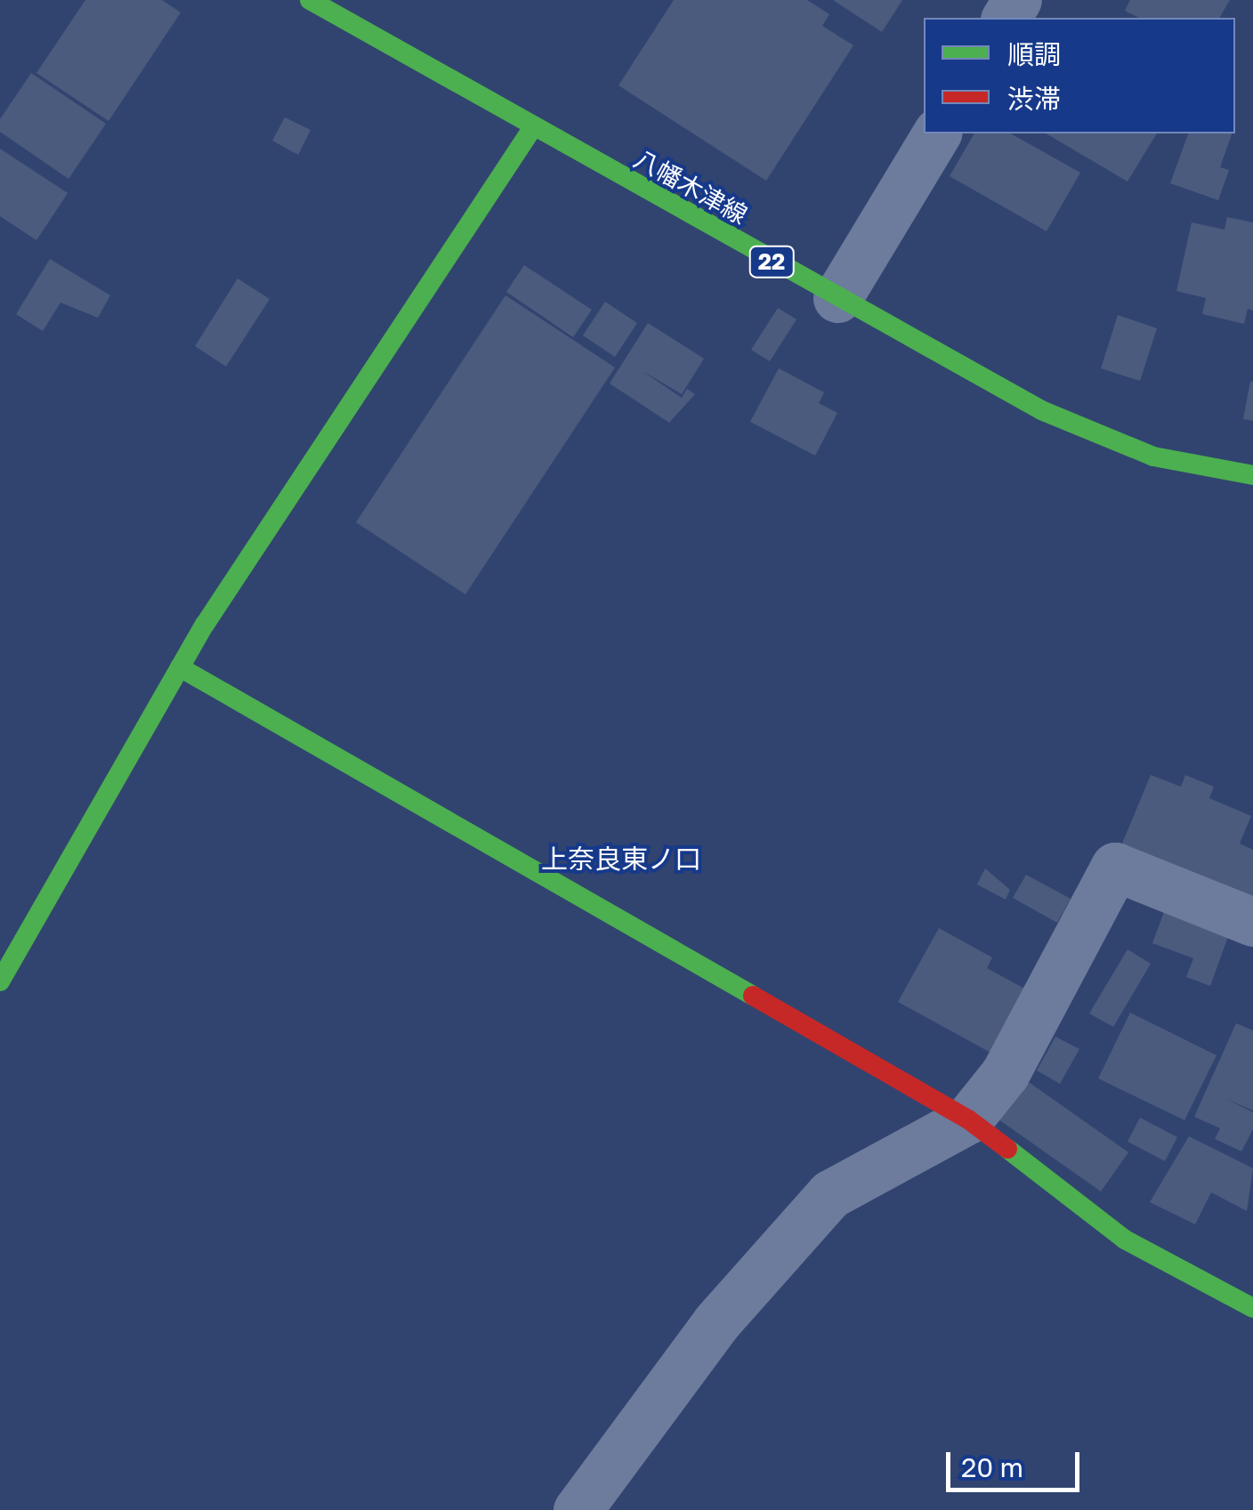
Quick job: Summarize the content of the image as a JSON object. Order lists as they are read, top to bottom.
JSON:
{
  "streets": {
    "street": ["八幡木津線", "22"]
  },
  "districts": ["上奈良東ノ口"],
  "legend": ["順調", "渋滞"],
  "scale_bar": "20 m"
}
